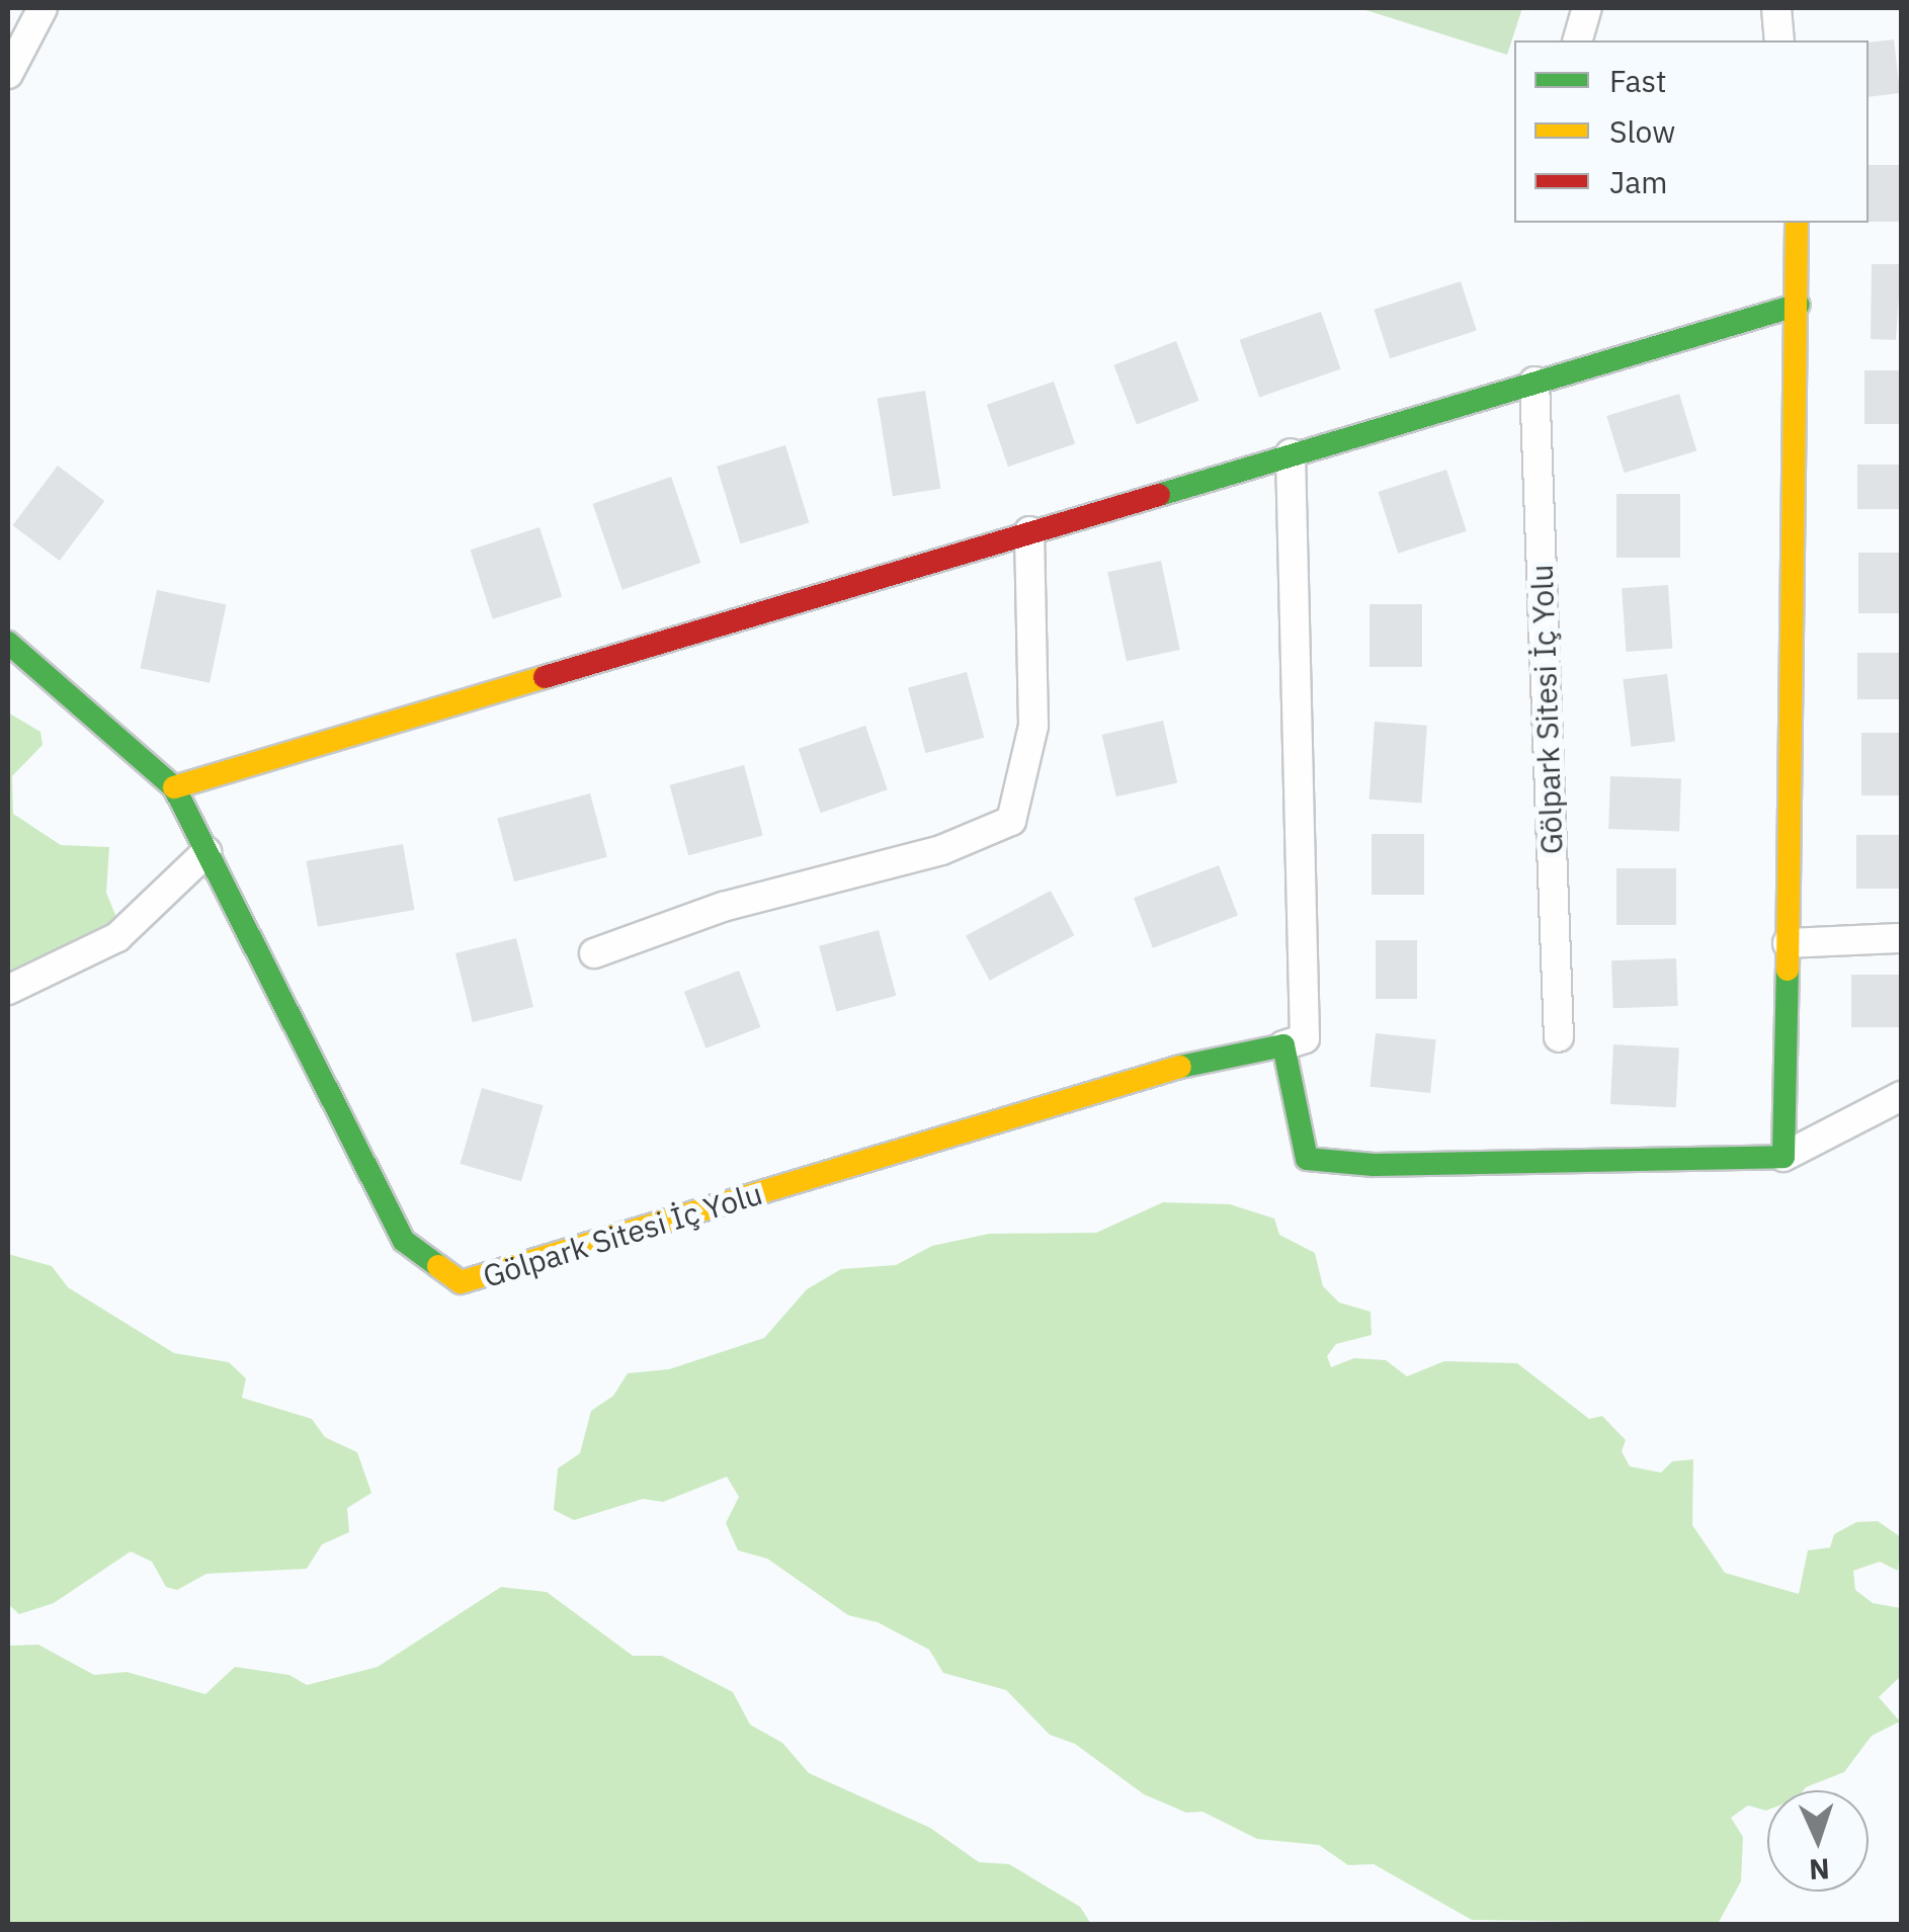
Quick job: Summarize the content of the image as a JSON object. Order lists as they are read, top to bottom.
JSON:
{
  "streets": {
    "street": ["Gölpark Sitesi İç Yolu"]
  },
  "legend": ["Fast", "Slow", "Jam"],
  "north": "bottom"
}
